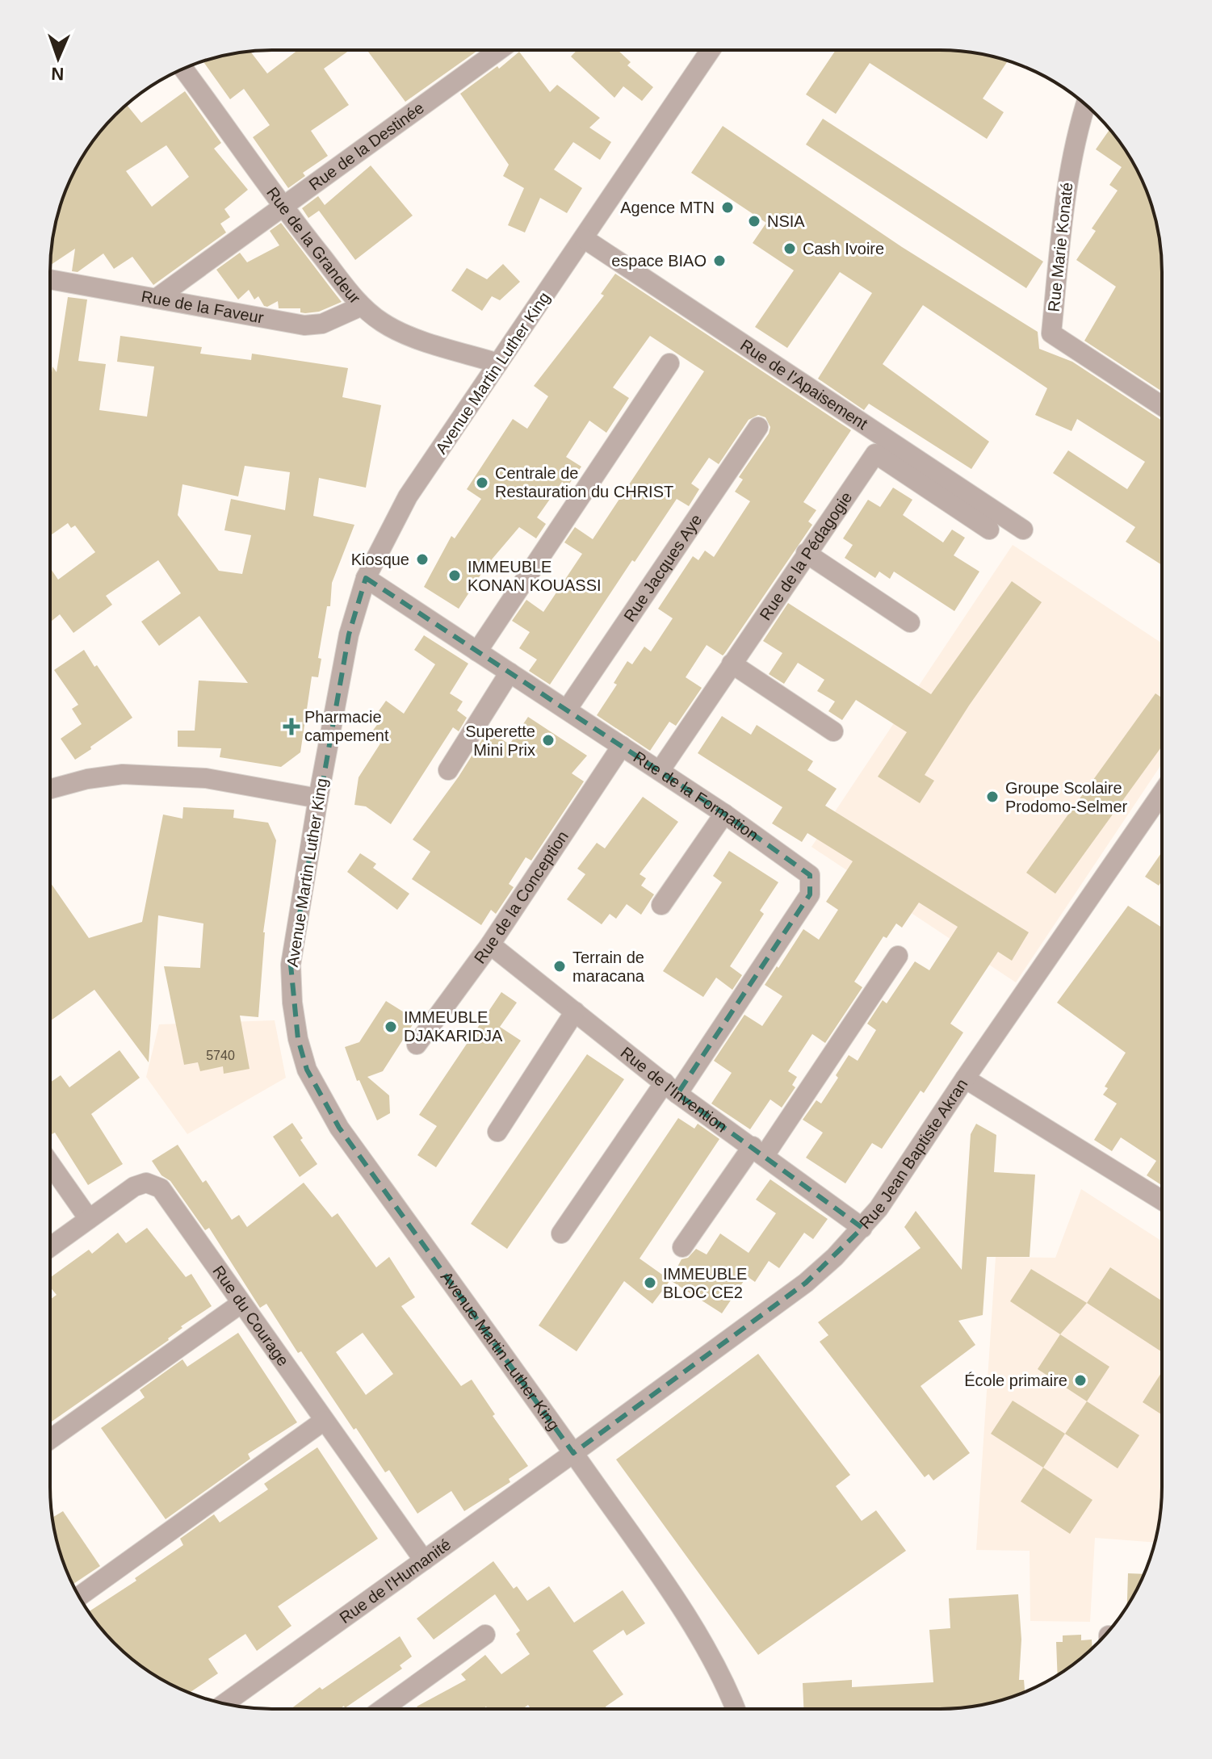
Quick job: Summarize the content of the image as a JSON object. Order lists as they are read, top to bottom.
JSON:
{
  "streets": {
    "street": [
      "Rue de la Destinée",
      "Rue de la Grandeur",
      "Rue Marie Konaté",
      "Rue de la Faveur",
      "Avenue Martin Luther King",
      "Rue de l'Apaisement",
      "Rue de la Pédagogie",
      "Rue Jacques Aye",
      "Rue de la Formation",
      "Rue de la Conception",
      "Rue de l'Invention",
      "Rue Jean Baptiste Akran",
      "Rue du Courage",
      "Rue de l'Humanité"
    ]
  },
  "crossings": [
    ["Rue de la Destinée", "Rue de la Grandeur"],
    ["Rue de la Destinée", "Rue de la Faveur"],
    ["Rue de la Grandeur", "Rue de la Faveur"],
    ["Rue de la Grandeur", "Avenue Martin Luther King"],
    ["Avenue Martin Luther King", "Rue de l'Apaisement"],
    ["Avenue Martin Luther King", "Rue de la Formation"],
    ["Avenue Martin Luther King", "Rue Jean Baptiste Akran"],
    ["Avenue Martin Luther King", "Rue de l'Humanité"],
    ["Rue de la Pédagogie", "Rue de la Formation"],
    ["Rue Jacques Aye", "Rue de la Formation"],
    ["Rue de la Formation", "Rue de la Conception"],
    ["Rue de la Formation", "Rue de l'Invention"],
    ["Rue de la Conception", "Rue de l'Invention"],
    ["Rue de l'Invention", "Rue Jean Baptiste Akran"],
    ["Rue Jean Baptiste Akran", "Rue de l'Humanité"],
    ["Rue du Courage", "Rue de l'Humanité"]
  ],
  "places": {
    "other": [
      "Agence MTN",
      "NSIA",
      "Cash Ivoire",
      "espace BIAO",
      "Centrale de Restauration du CHRIST",
      "Kiosque",
      "IMMEUBLE KONAN KOUASSI",
      "Superette Mini Prix",
      "Groupe Scolaire Prodomo-Selmer",
      "Terrain de maracana",
      "IMMEUBLE DJAKARIDJA",
      "IMMEUBLE BLOC CE2",
      "École primaire"
    ],
    "health": ["Pharmacie campement"]
  },
  "house_numbers": ["5740"],
  "north": "bottom"
}
